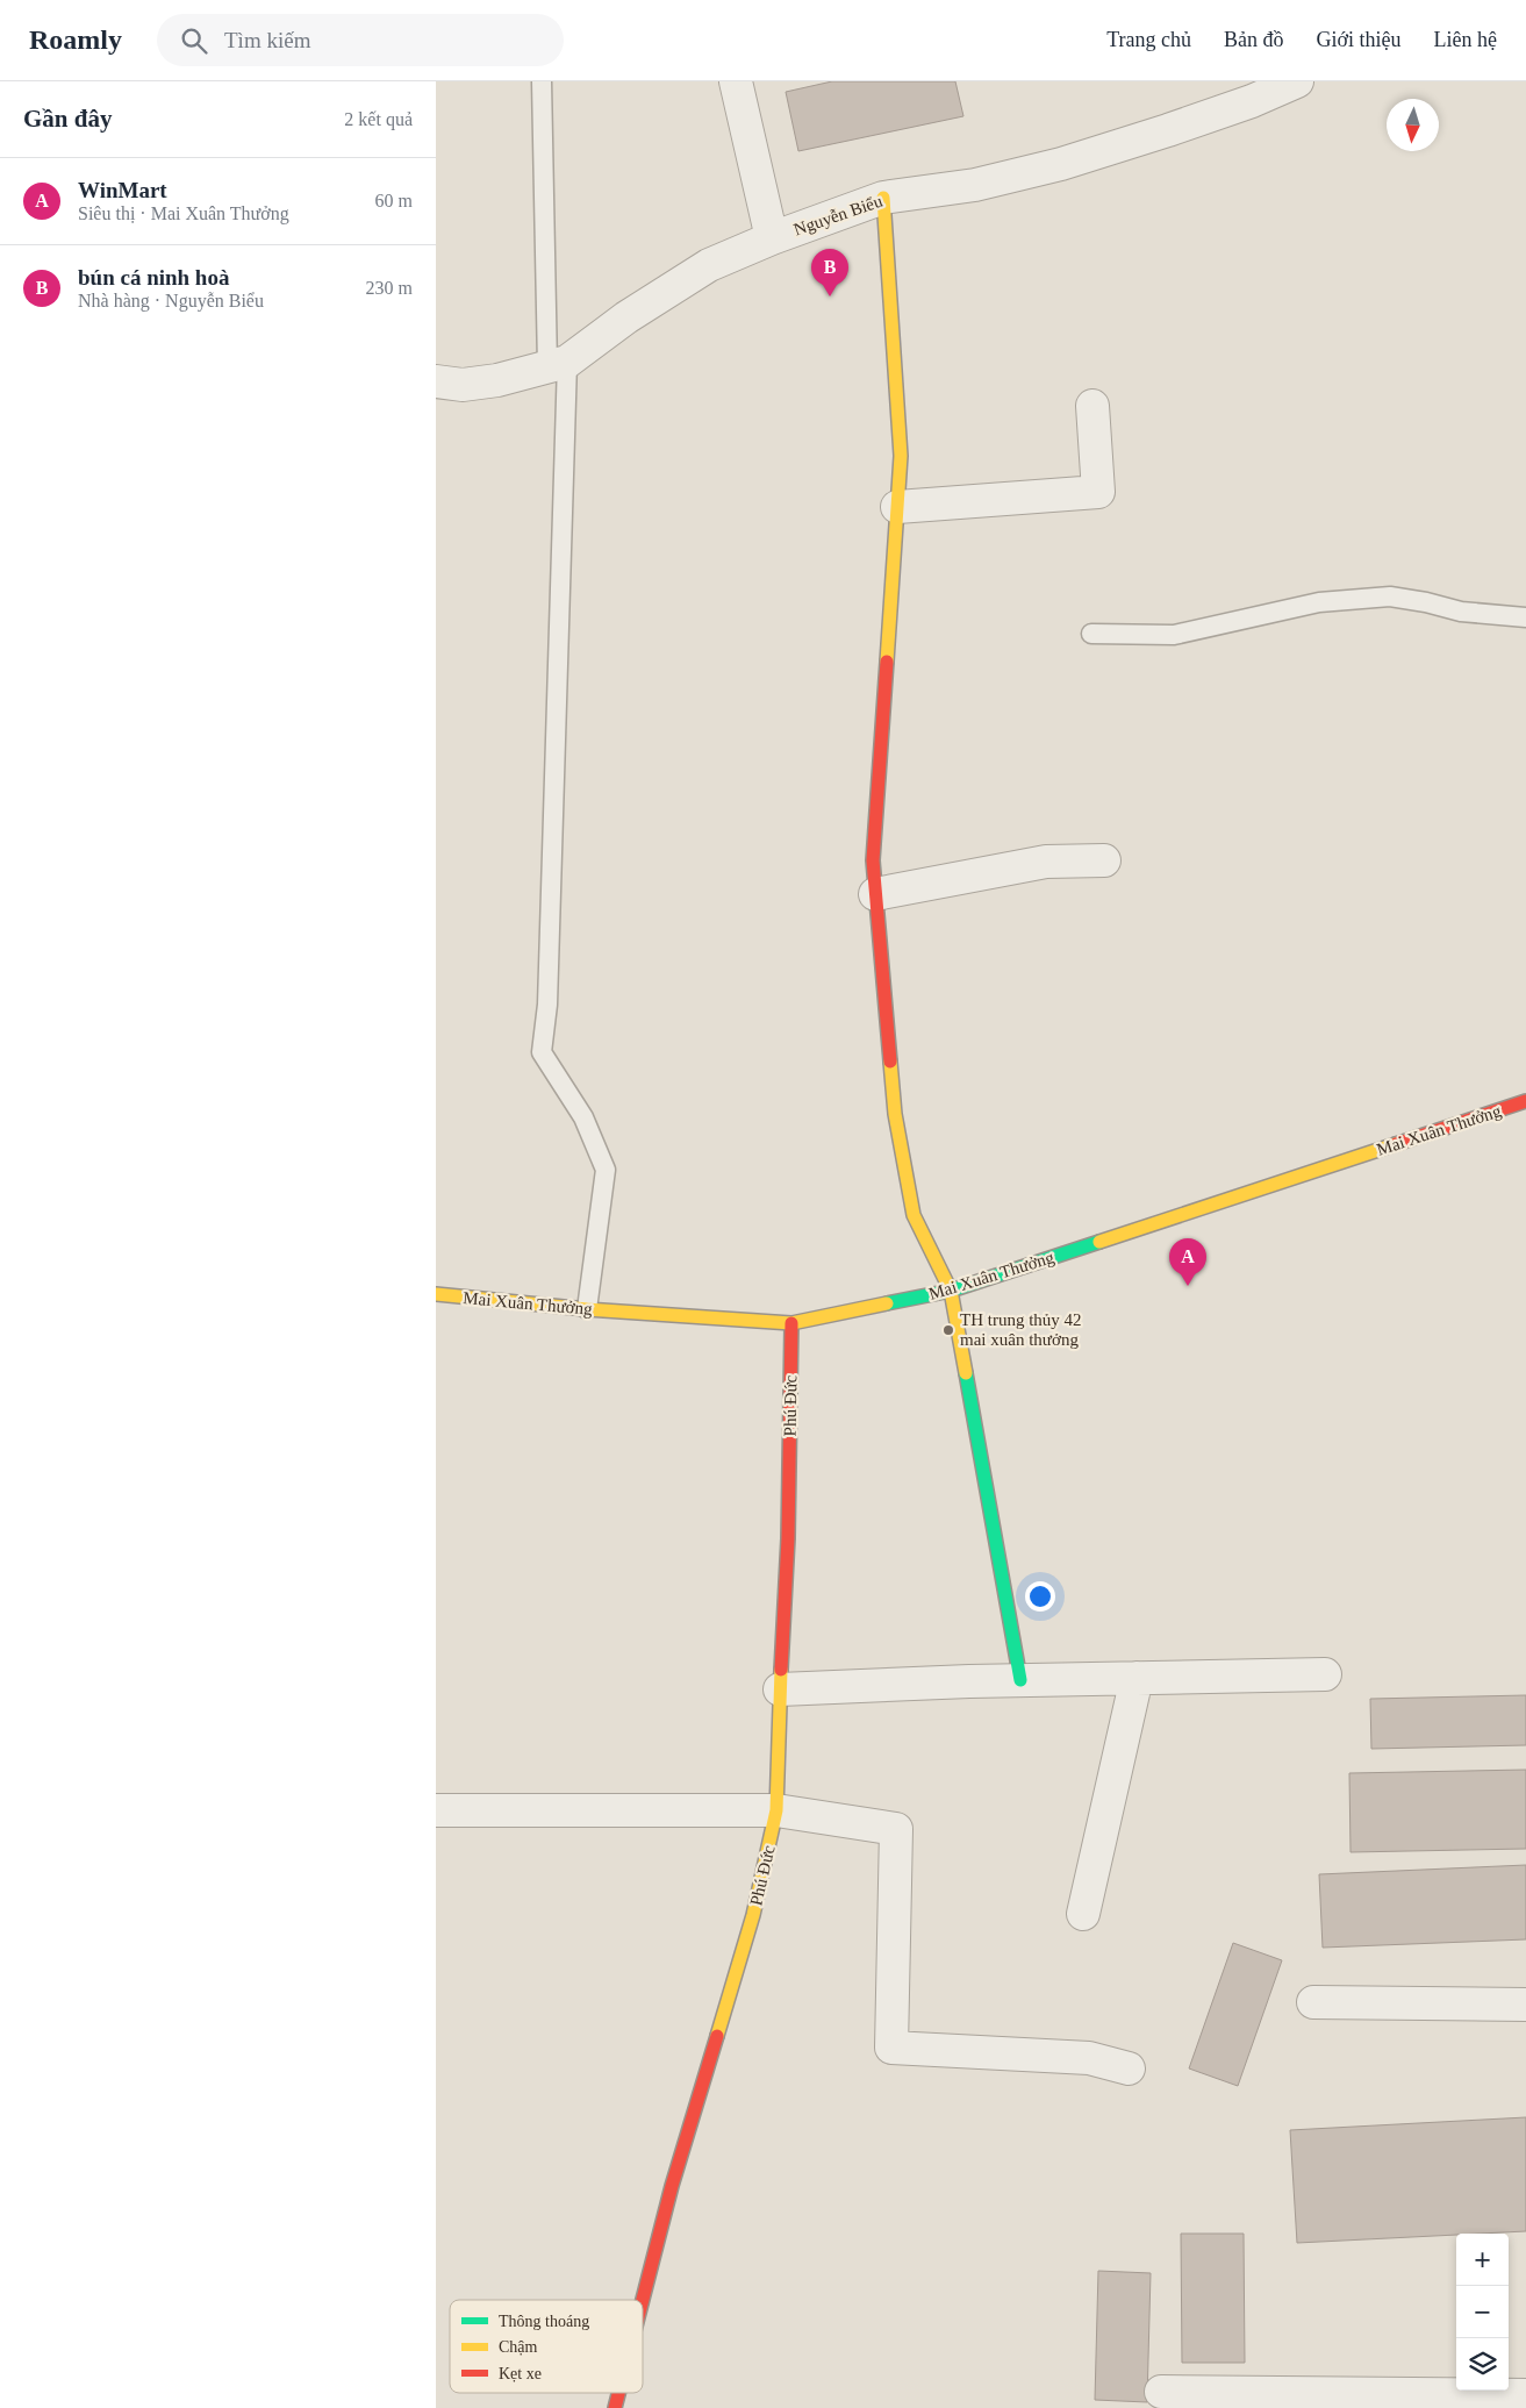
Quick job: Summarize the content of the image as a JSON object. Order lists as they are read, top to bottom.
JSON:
{
  "streets": {
    "street": ["Nguyễn Biểu", "Mai Xuân Thưởng", "Phú Đức"]
  },
  "crossings": [
    ["Mai Xuân Thưởng", "Phú Đức"]
  ],
  "places": ["TH trung thủy 42 mai xuân thưởng"],
  "legend": ["Thông thoáng", "Chậm", "Kẹt xe"],
  "north": "bottom",
  "page": {
    "header": "Roamly",
    "search": "Tìm kiếm",
    "nav": [
      "Trang chủ",
      "Bản đồ",
      "Giới thiệu",
      "Liên hệ"
    ],
    "heading": ["Gần đây", "2 kết quả"],
    "list": [
      {
        "mark": "A",
        "name": "WinMart",
        "note": "Siêu thị · Mai Xuân Thưởng",
        "value": "60 m"
      },
      {
        "mark": "B",
        "name": "bún cá ninh hoà",
        "note": "Nhà hàng · Nguyễn Biểu",
        "value": "230 m"
      }
    ],
    "pins": ["B", "A"],
    "map_buttons": ["+", "−"]
  }
}
